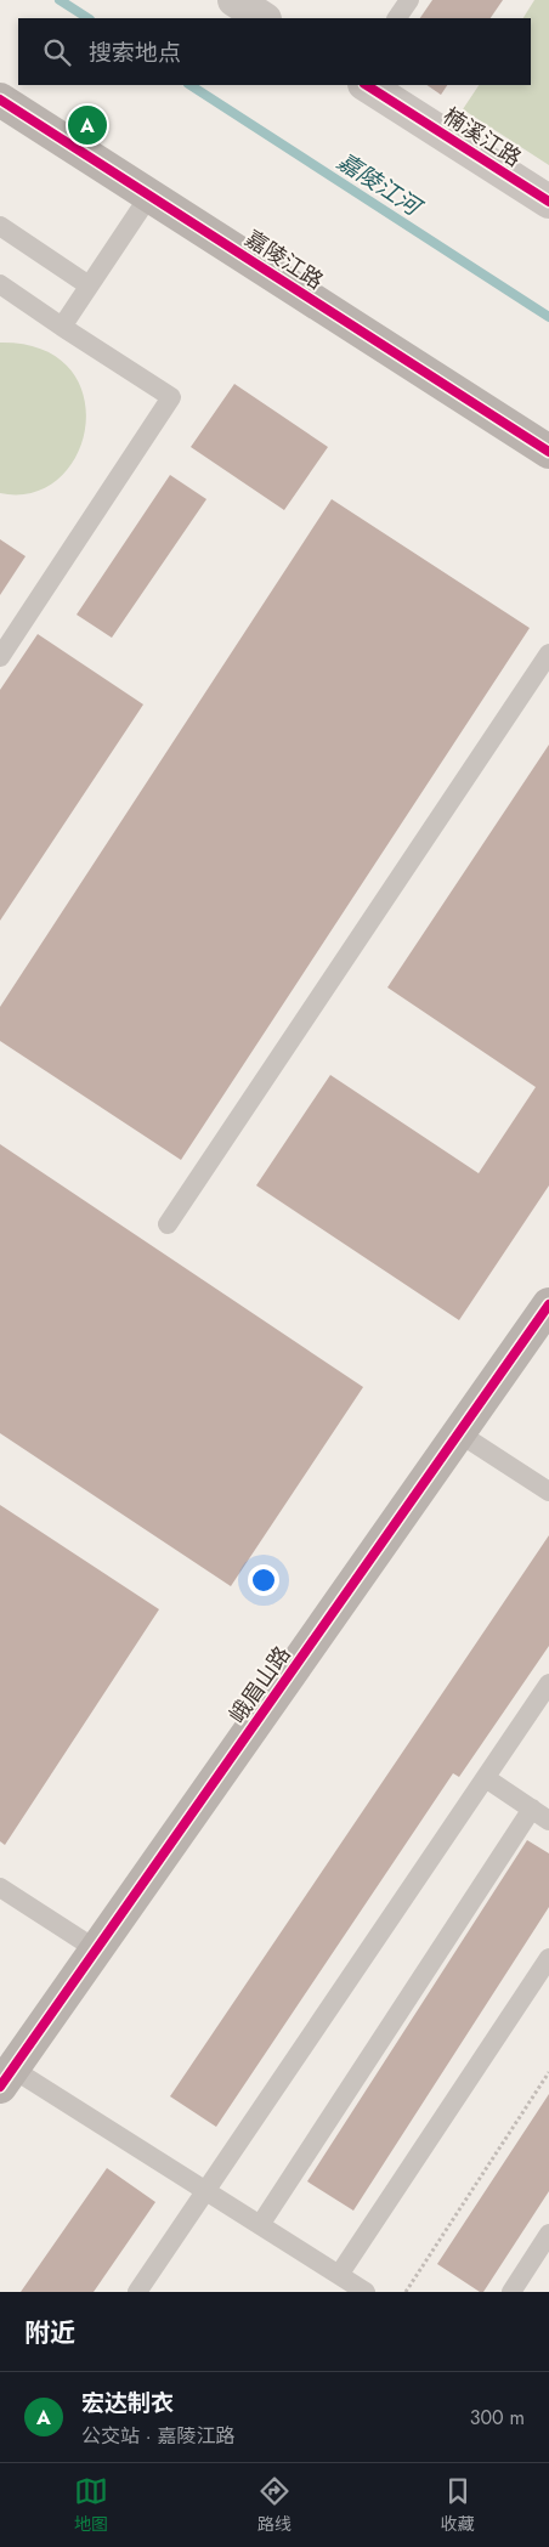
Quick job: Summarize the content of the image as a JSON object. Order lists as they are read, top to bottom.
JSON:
{
  "streets": {
    "street": ["楠溪江路", "嘉陵江路", "峨眉山路"]
  },
  "water": ["嘉陵江河"],
  "page": {
    "search": "搜索地点",
    "pins": "A",
    "heading": "附近",
    "list": [
      {
        "mark": "A",
        "name": "宏达制衣",
        "note": "公交站 · 嘉陵江路",
        "value": "300 m"
      }
    ],
    "nav": ["地图", "路线", "收藏"]
  }
}
